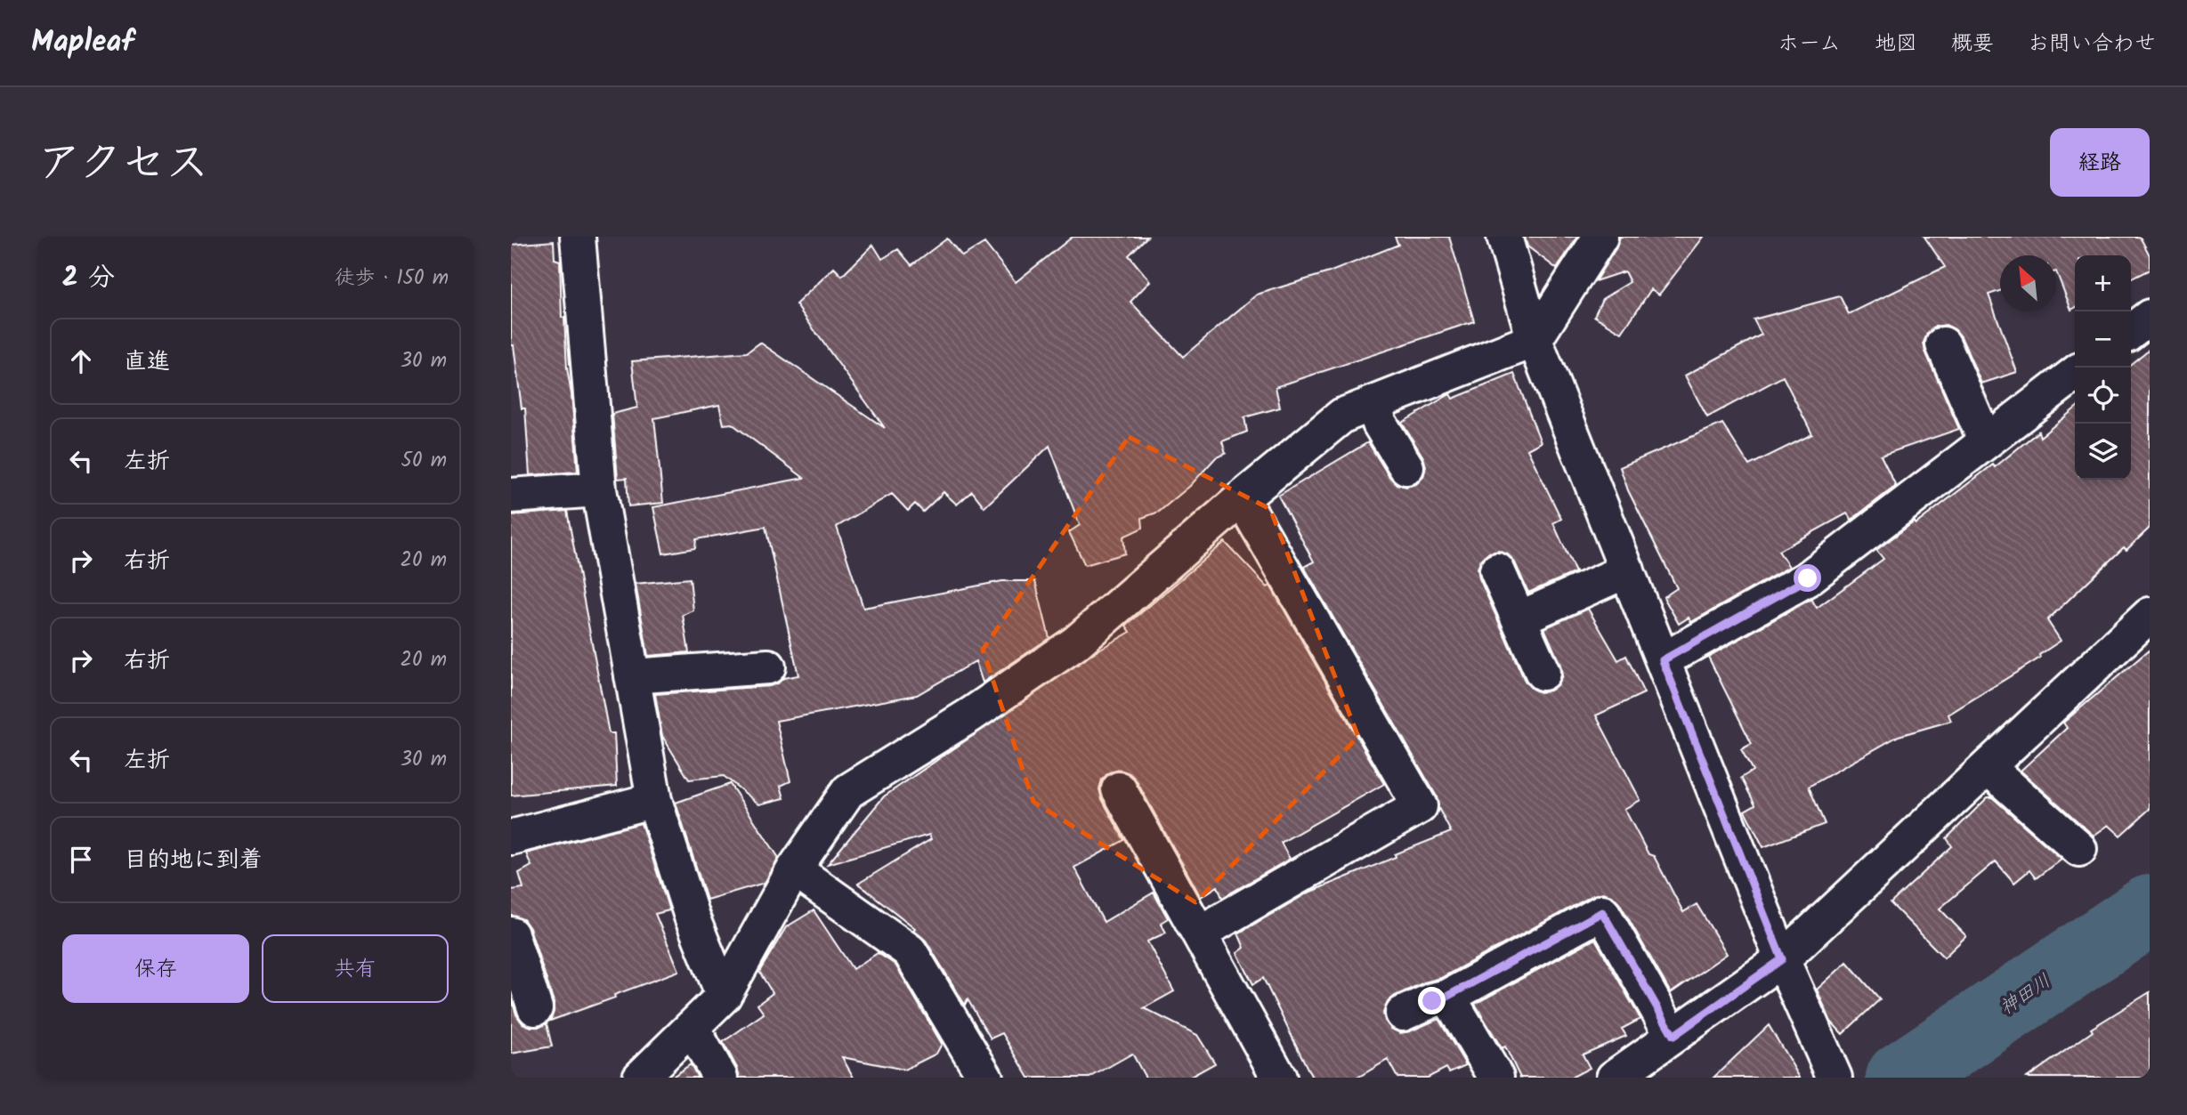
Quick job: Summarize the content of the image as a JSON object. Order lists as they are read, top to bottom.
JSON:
{
  "water": ["神田川"],
  "north": "top left",
  "page": {
    "header": "Mapleaf",
    "nav": [
      "ホーム",
      "地図",
      "概要",
      "お問い合わせ"
    ],
    "title": "アクセス",
    "buttons": [
      "経路",
      ["保存", "共有"]
    ],
    "heading": ["2 分", "徒歩 · 150 m"],
    "map_buttons": ["+", "−"],
    "list": [
      ["直進", "30 m"],
      ["左折", "50 m"],
      ["右折", "20 m"],
      ["右折", "20 m"],
      ["左折", "30 m"],
      "目的地に到着"
    ]
  }
}
